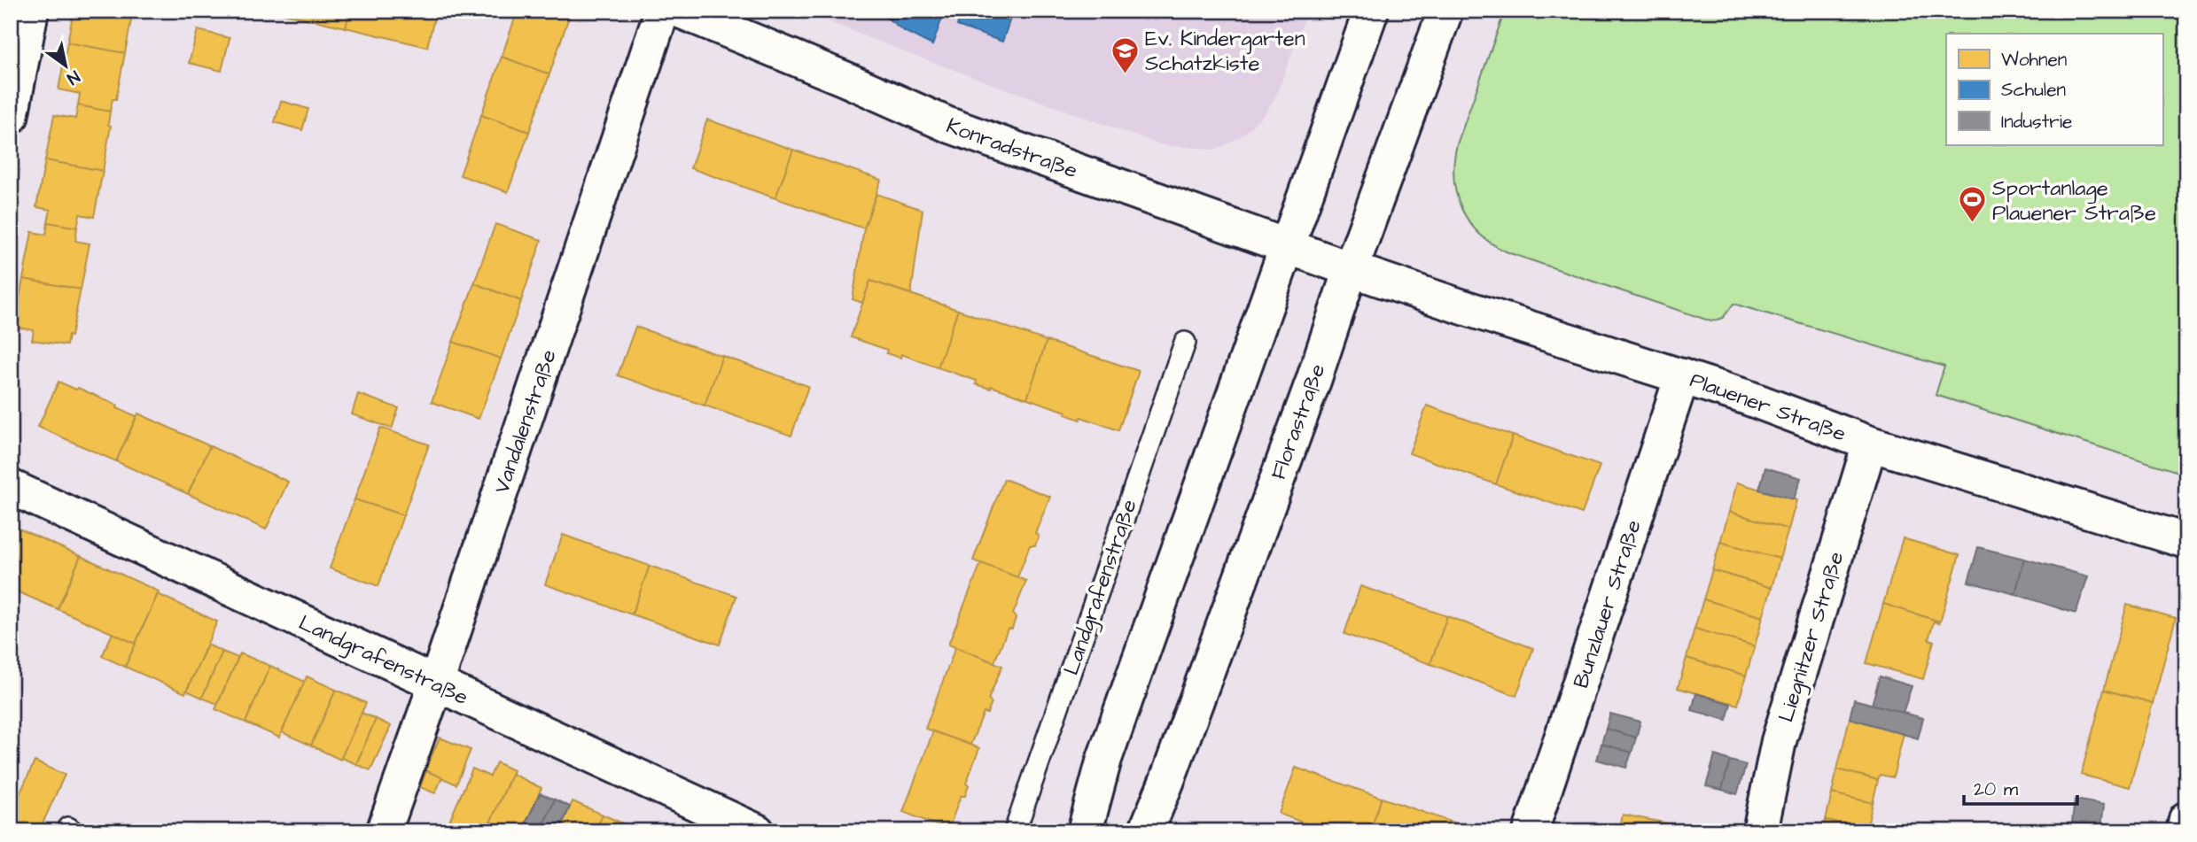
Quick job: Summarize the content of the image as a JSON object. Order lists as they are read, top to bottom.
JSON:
{
  "streets": {
    "street": [
      "Konradstraße",
      "Plauener Straße",
      "Vandalenstraße",
      "Florastraße",
      "Landgrafenstraße",
      "Bunzlauer Straße",
      "Liegnitzer Straße"
    ]
  },
  "crossings": [
    ["Konradstraße", "Plauener Straße"],
    ["Konradstraße", "Florastraße"],
    ["Plauener Straße", "Florastraße"],
    ["Plauener Straße", "Bunzlauer Straße"],
    ["Plauener Straße", "Liegnitzer Straße"],
    ["Vandalenstraße", "Landgrafenstraße"]
  ],
  "places": {
    "school or university": ["Ev. Kindergarten Schatzkiste"],
    "sports": ["Sportanlage Plauener Straße"]
  },
  "legend": ["Wohnen", "Schulen", "Industrie"],
  "scale_bar": "20 m",
  "north": "bottom right"
}
